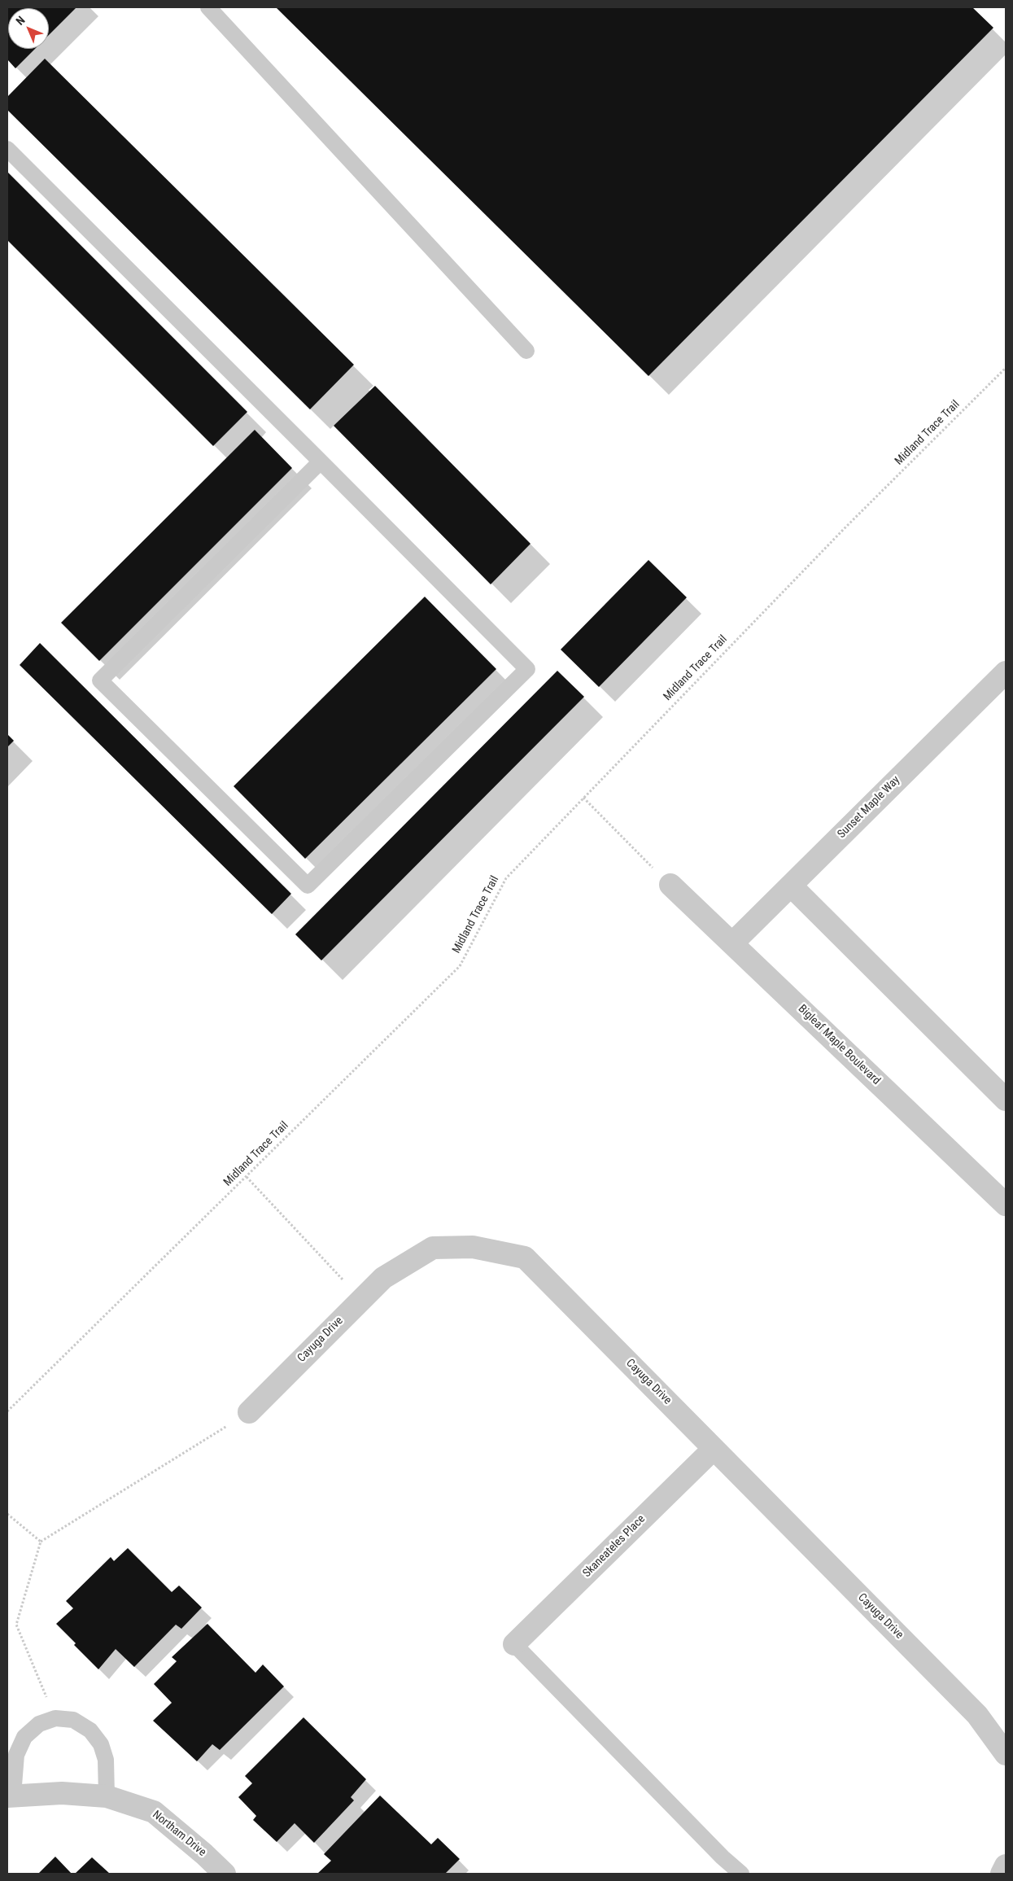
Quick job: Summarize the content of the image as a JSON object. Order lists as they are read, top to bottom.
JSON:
{
  "streets": {
    "street": [
      "Sunset Maple Way",
      "Bigleaf Maple Boulevard",
      "Cayuga Drive",
      "Skaneateles Place",
      "Northam Drive"
    ],
    "path": ["Midland Trace Trail"]
  },
  "crossings": [
    ["Sunset Maple Way", "Bigleaf Maple Boulevard"],
    ["Cayuga Drive", "Skaneateles Place"]
  ],
  "north": "top left"
}
